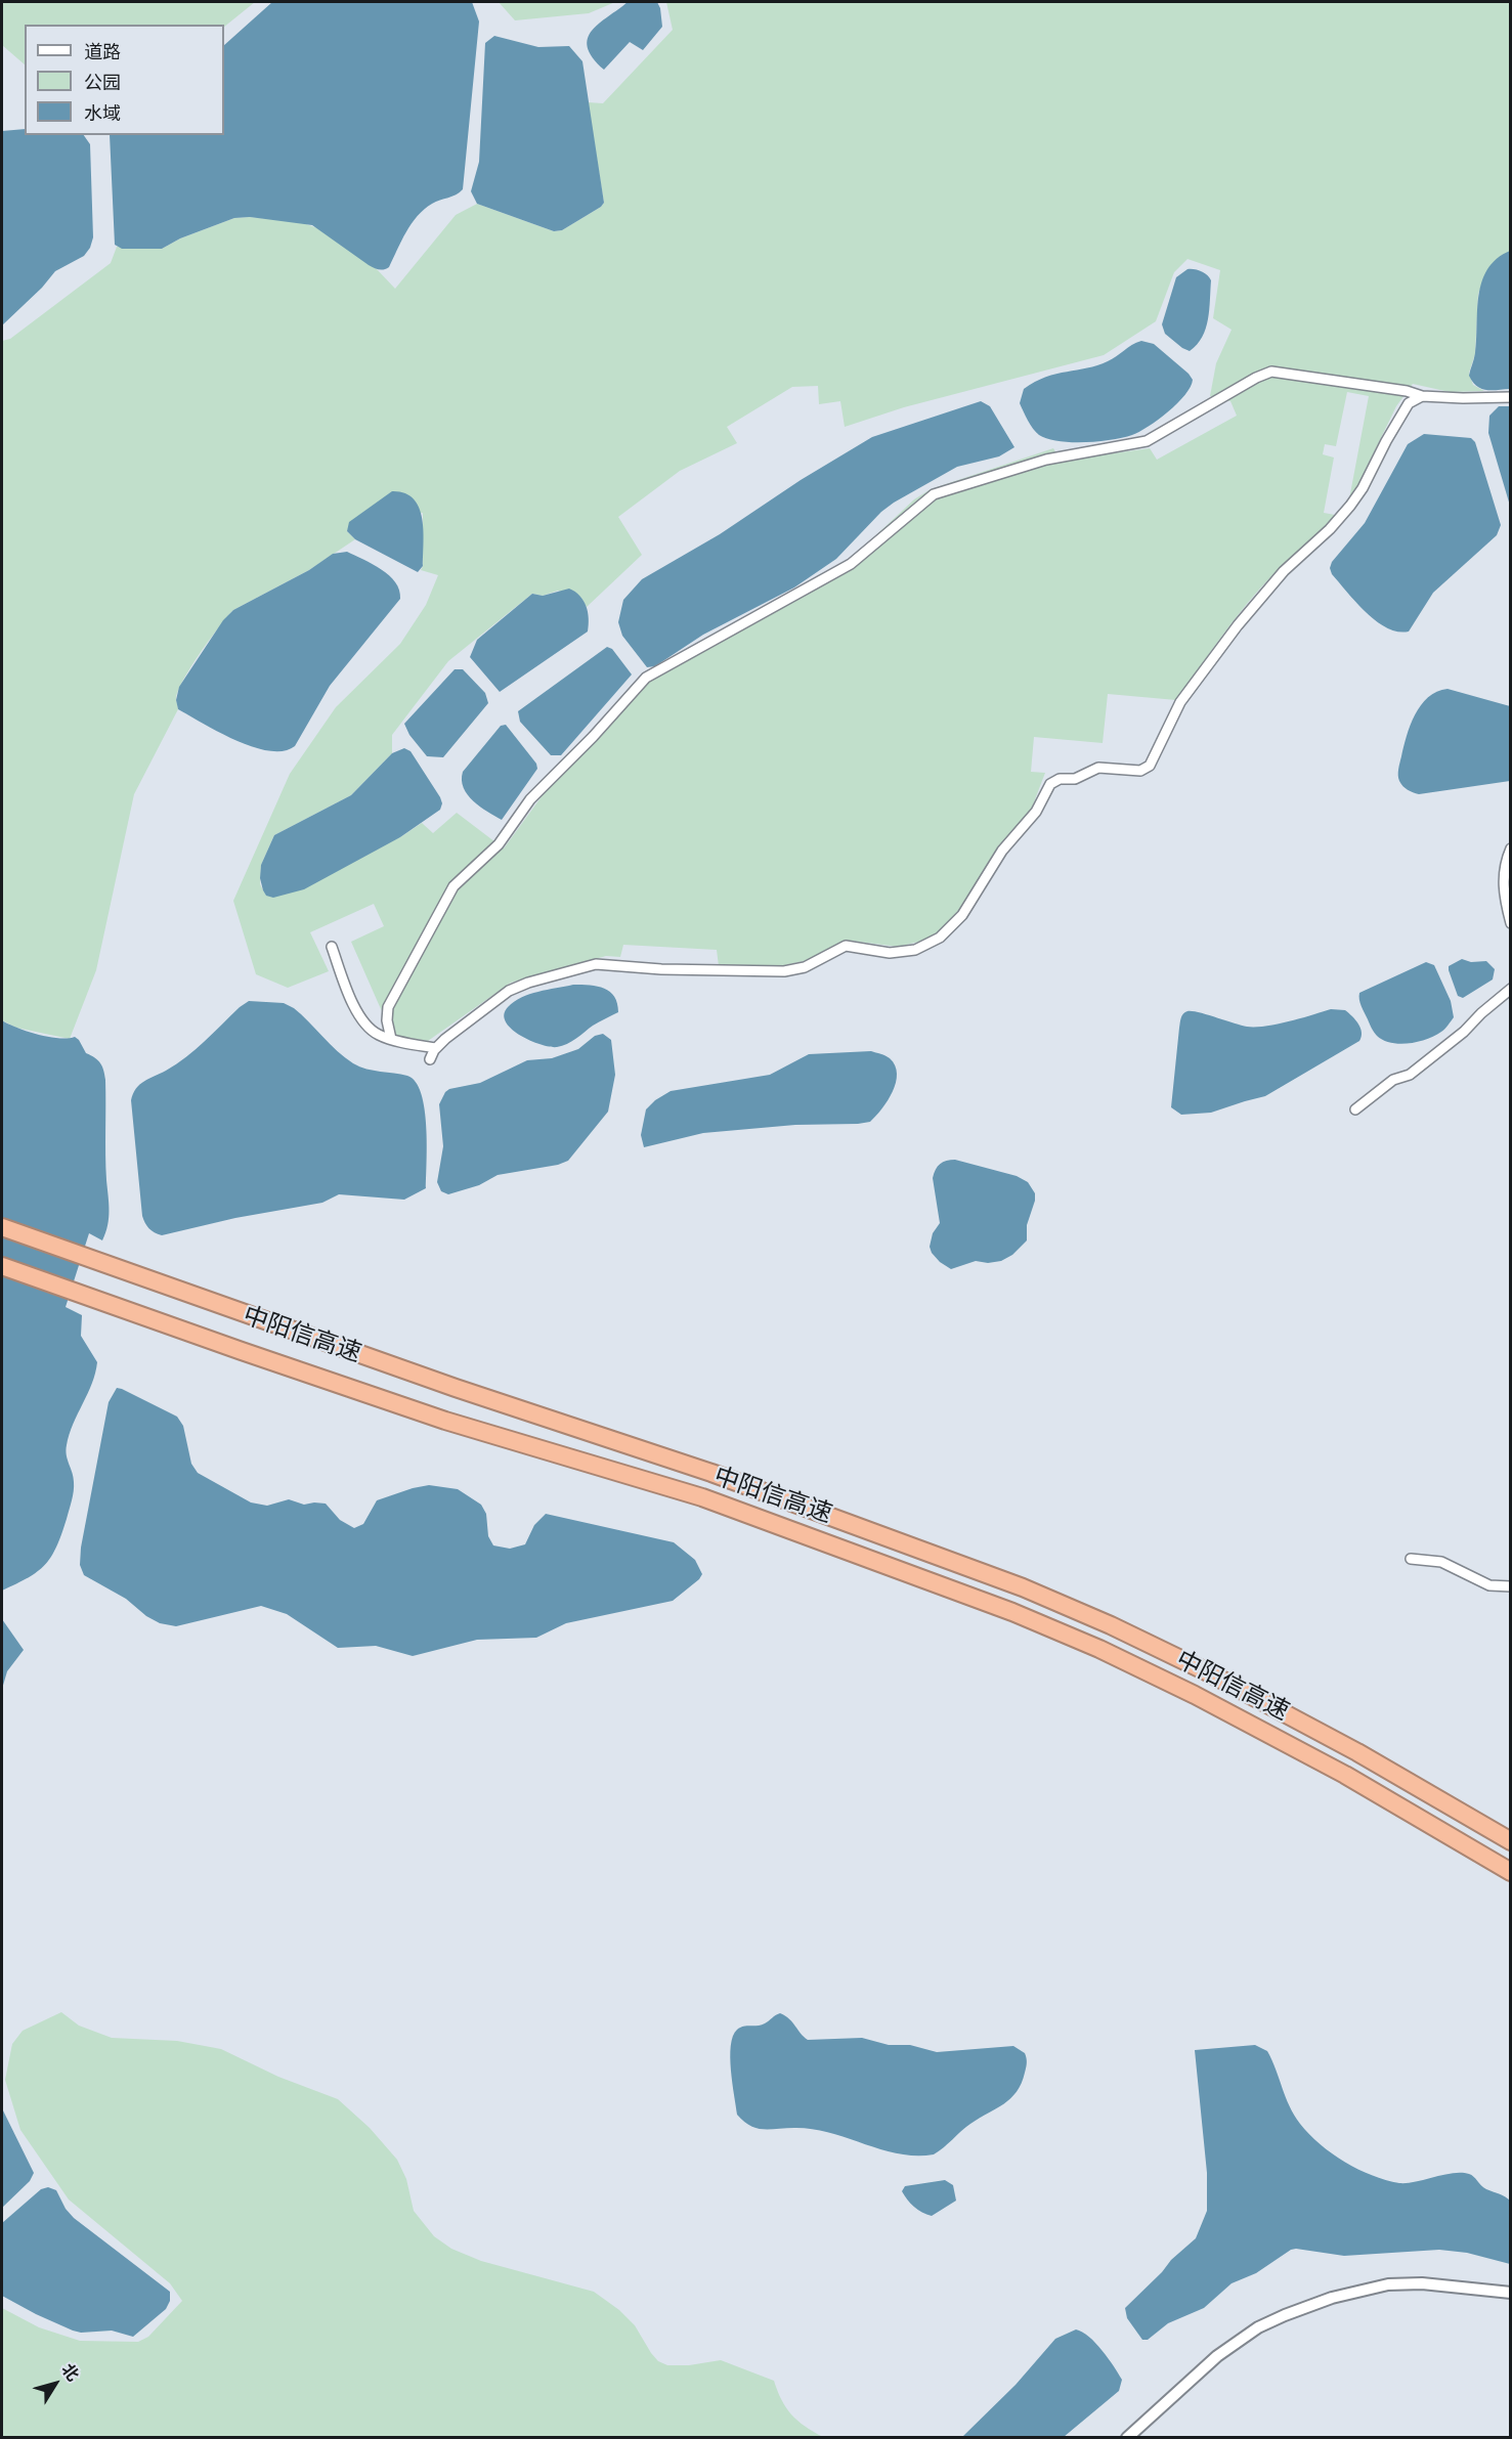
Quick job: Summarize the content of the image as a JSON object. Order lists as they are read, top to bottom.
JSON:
{
  "streets": {
    "highway": ["中阳信高速"]
  },
  "legend": ["道路", "公园", "水域"],
  "north": "top right"
}
